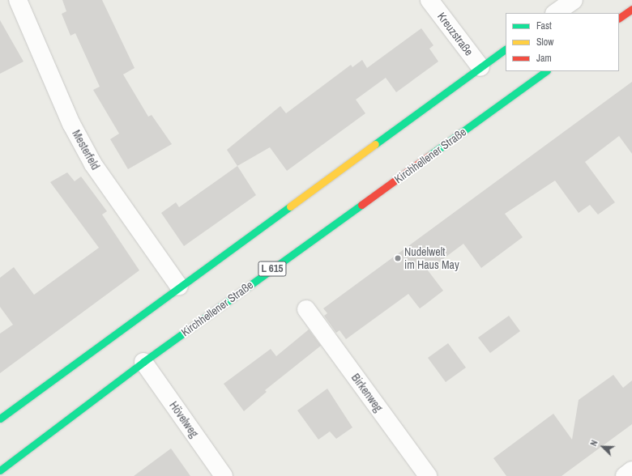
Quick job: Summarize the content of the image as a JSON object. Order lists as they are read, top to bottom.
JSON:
{
  "streets": {
    "main road": ["Kirchhellener Straße", "L 615"],
    "street": [
      "Kreuzstraße",
      "Mesterfeld",
      "Birkenweg",
      "Hövelweg"
    ]
  },
  "crossings": [
    ["Kirchhellener Straße", "Hövelweg"]
  ],
  "places": ["Nudelwelt im Haus May"],
  "legend": ["Fast", "Slow", "Jam"],
  "north": "top left"
}
